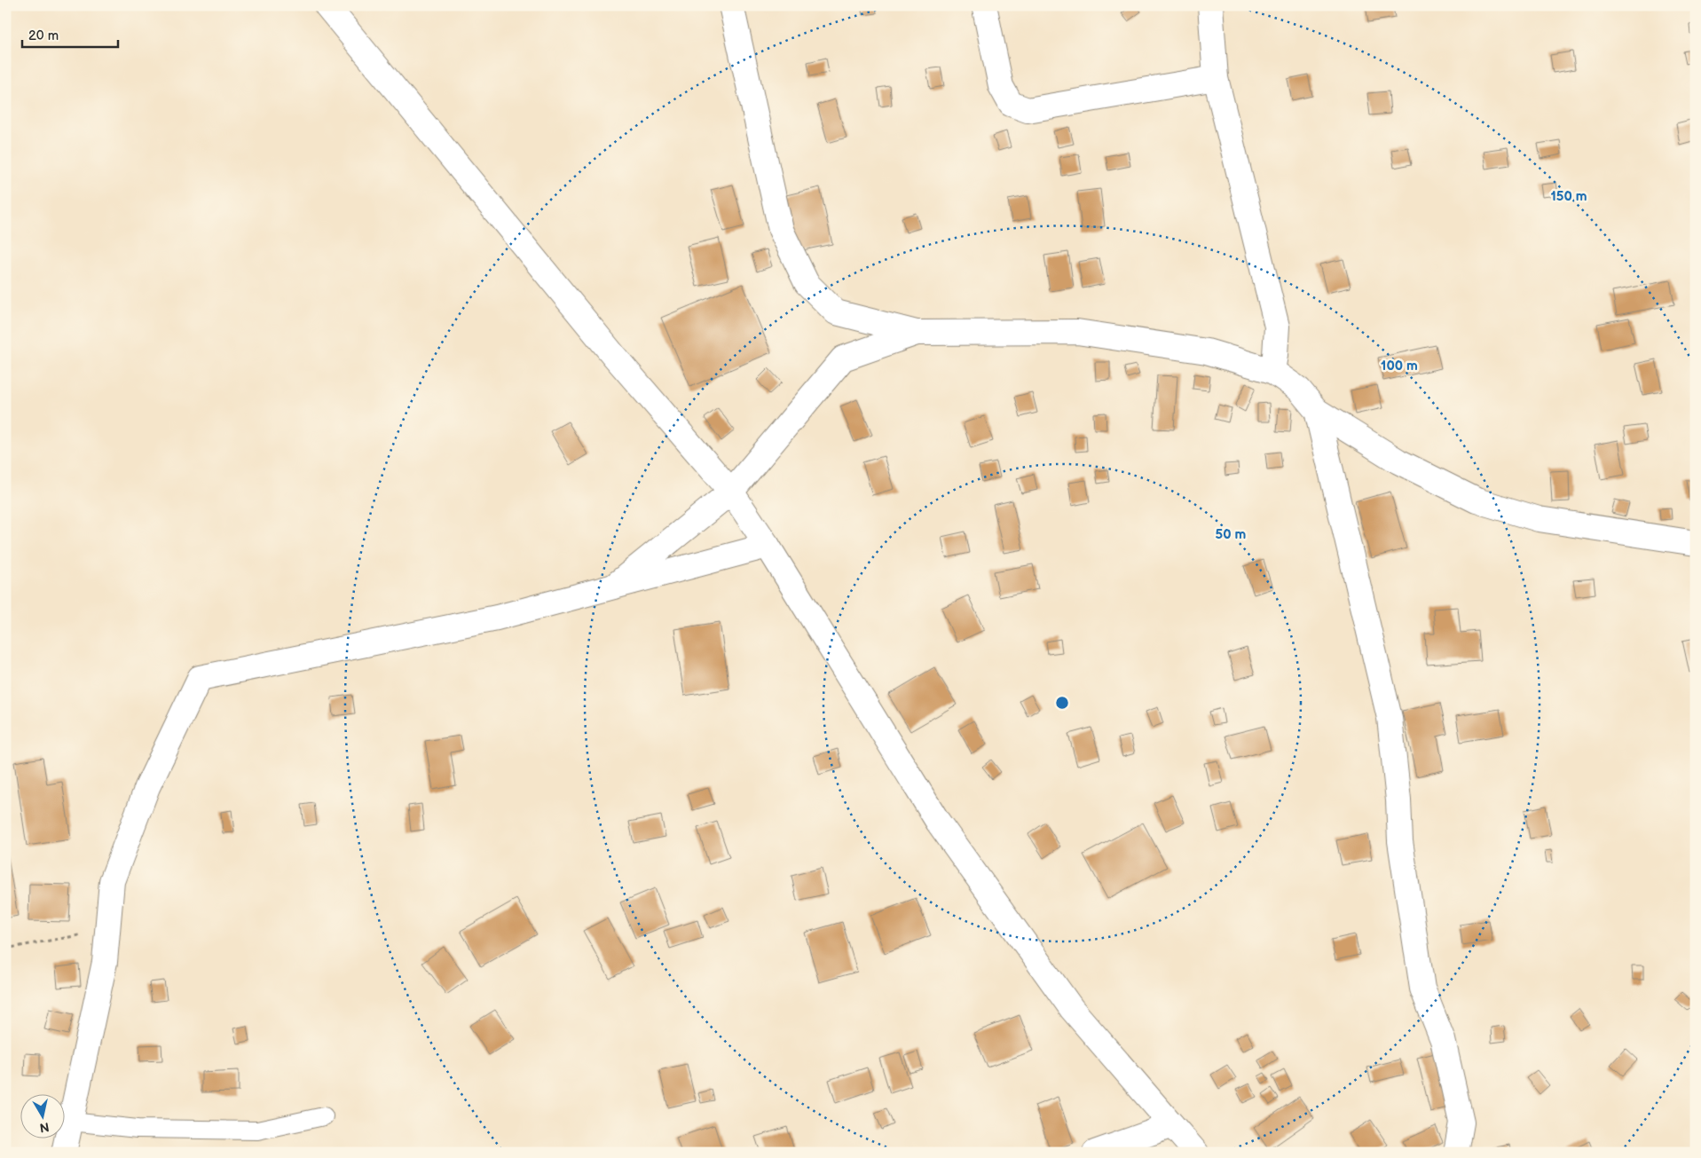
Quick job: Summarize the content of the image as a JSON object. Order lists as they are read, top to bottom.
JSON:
{
  "scale_bar": "20 m",
  "north": "bottom",
  "rings": ["150 m", "100 m", "50 m"]
}
